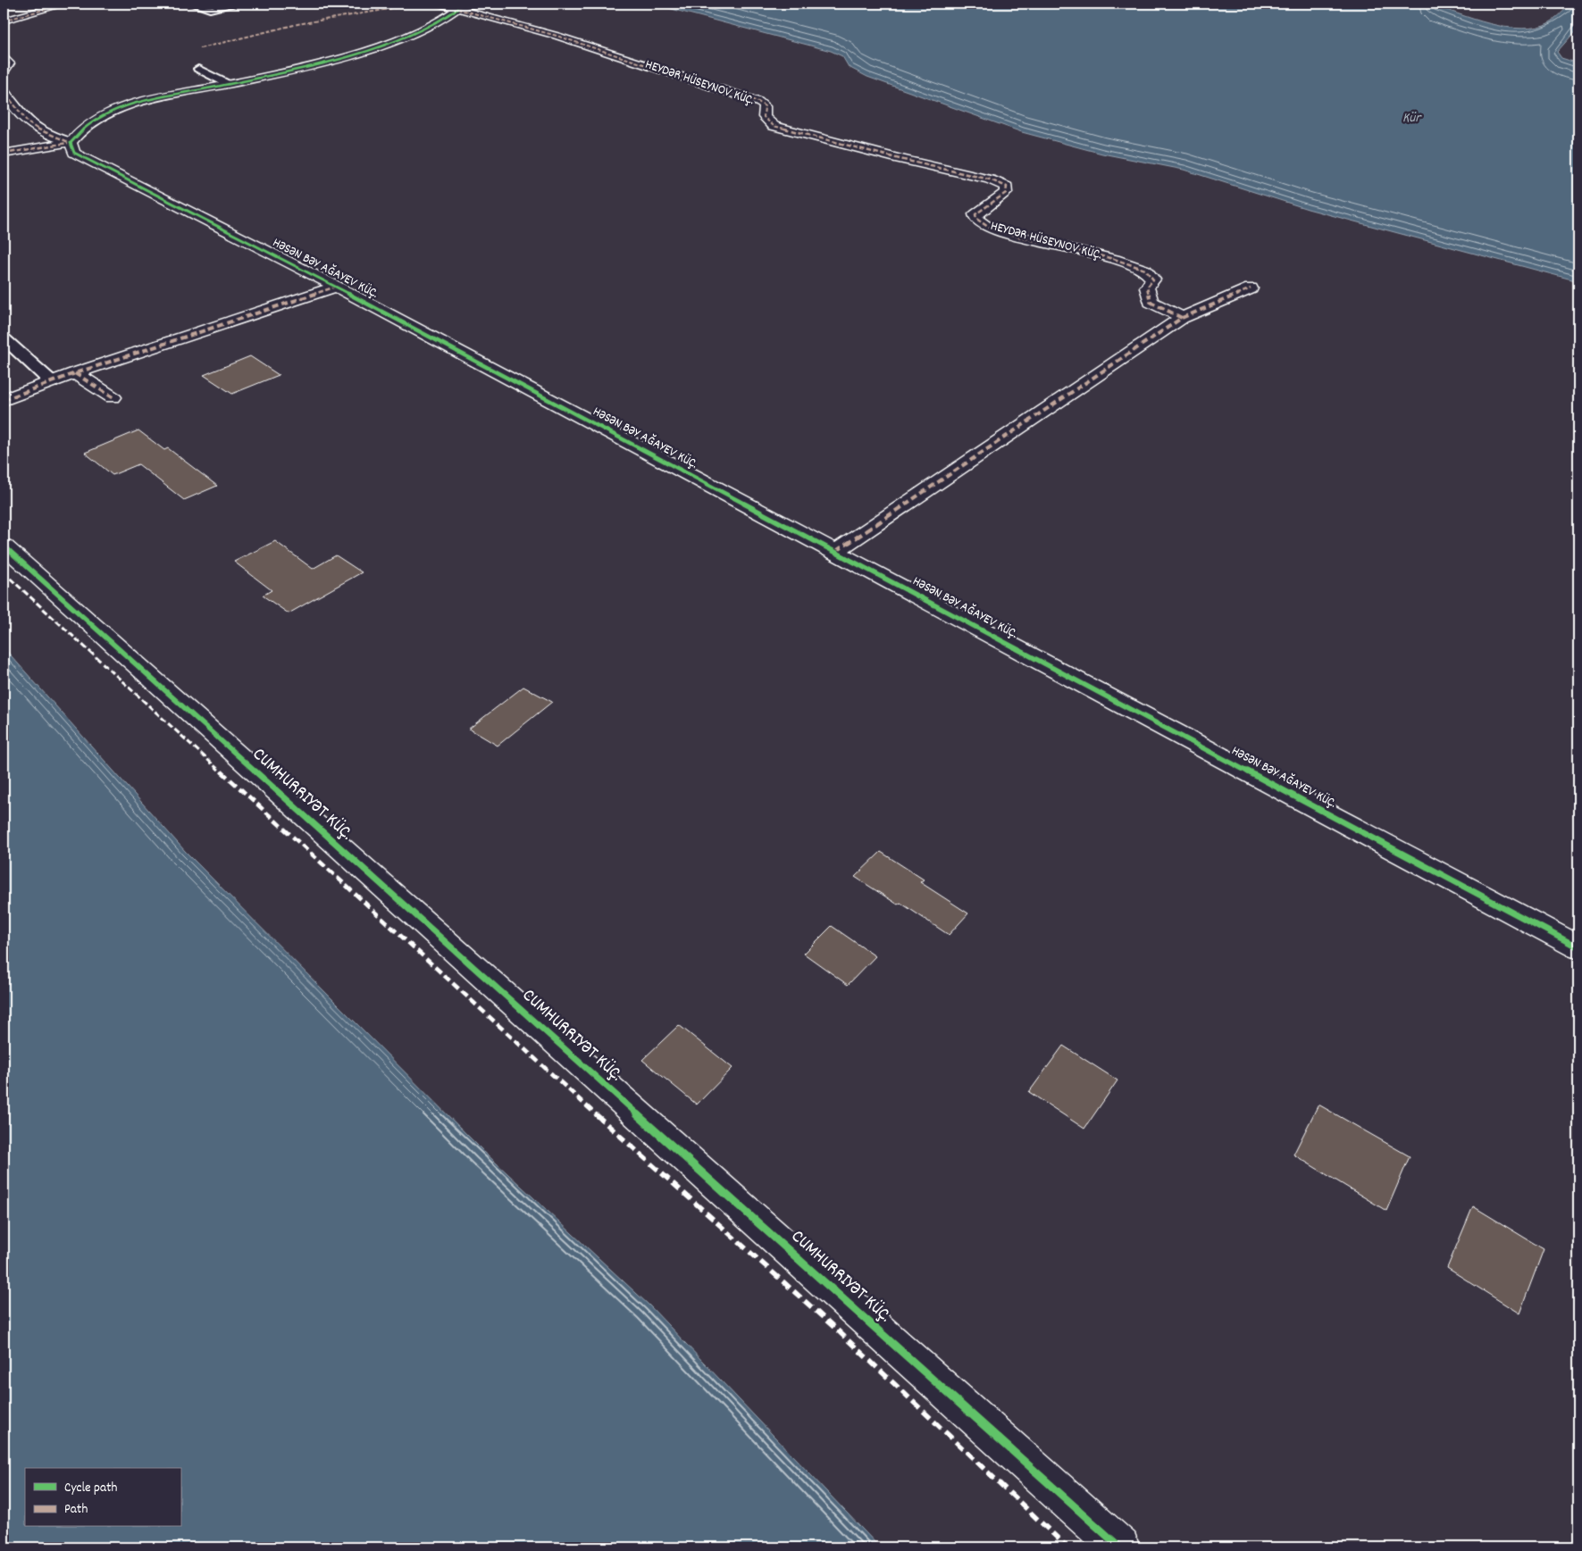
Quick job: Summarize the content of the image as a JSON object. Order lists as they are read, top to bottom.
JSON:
{
  "streets": {
    "street": ["HEYDƏR HÜSEYNOV KÜÇ.", "HƏSƏN BƏY AĞAYEV KÜÇ.", "CUMHURRIYƏT KÜÇ."]
  },
  "water": ["Kür"],
  "legend": ["Cycle path", "Path"]
}
